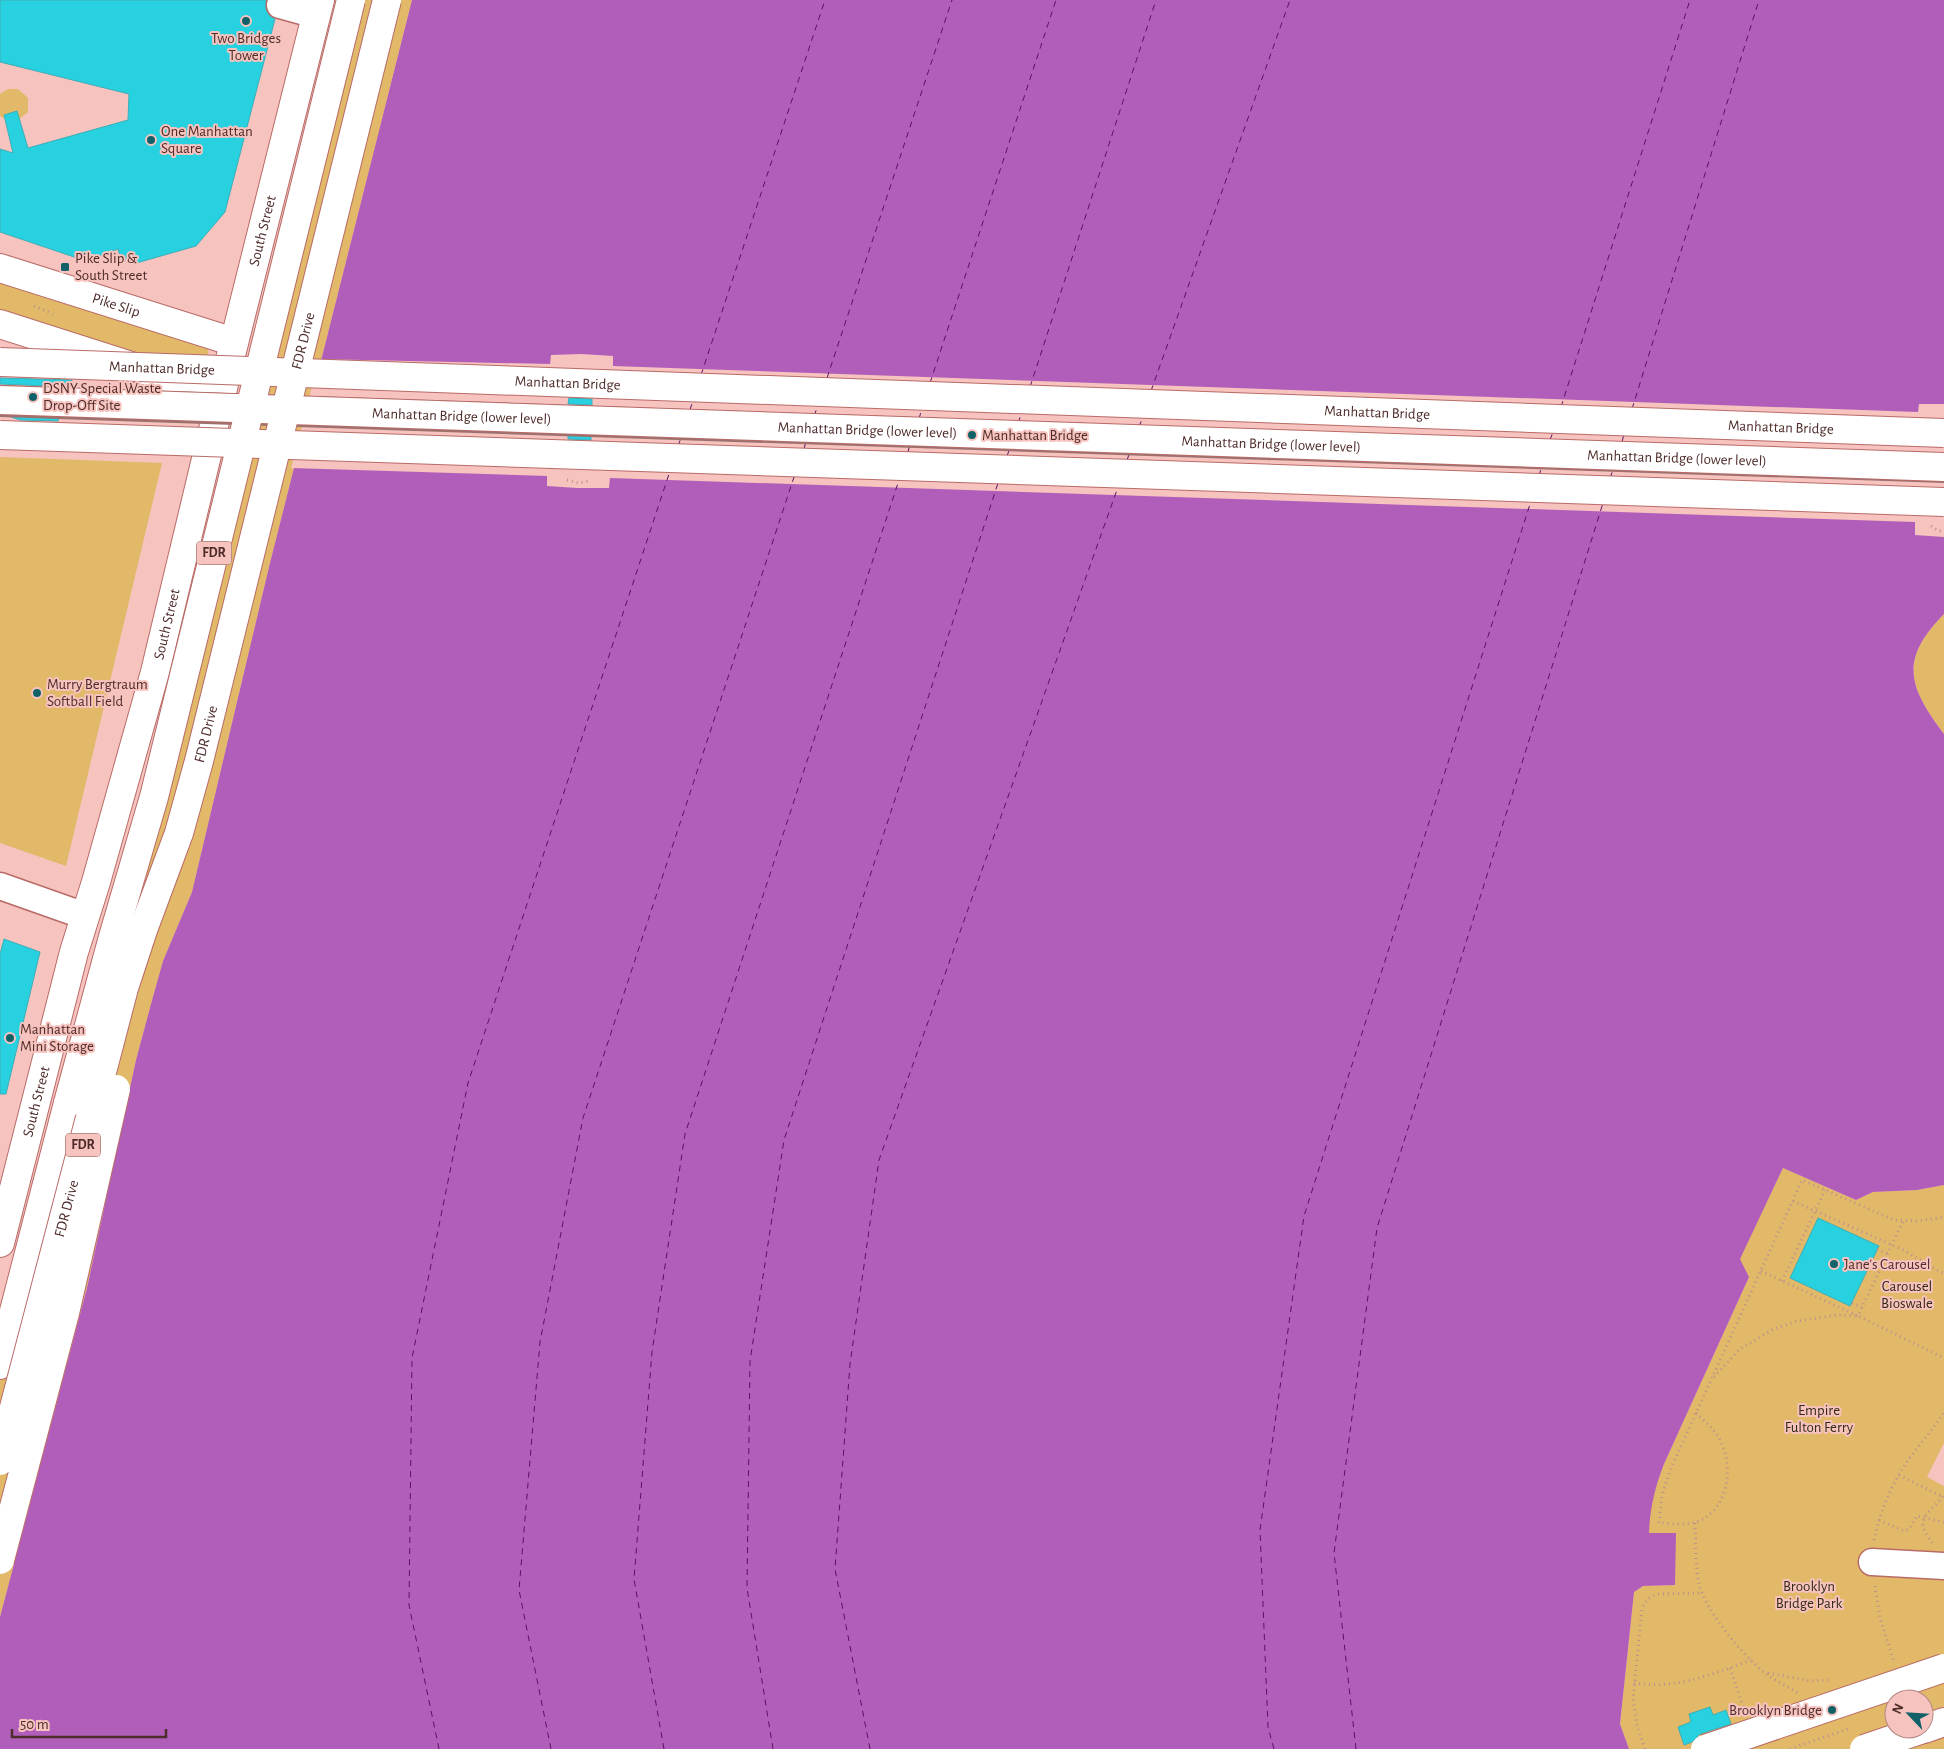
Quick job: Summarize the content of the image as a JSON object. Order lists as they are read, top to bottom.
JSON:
{
  "streets": {
    "main road": [
      "South Street",
      "Pike Slip",
      "FDR Drive",
      "Manhattan Bridge",
      "Manhattan Bridge (lower level)",
      "FDR"
    ]
  },
  "crossings": [
    ["South Street", "Pike Slip"]
  ],
  "parks": ["Carousel Bioswale", "Empire Fulton Ferry", "Brooklyn Bridge Park"],
  "places": {
    "other": [
      "Two Bridges Tower",
      "One Manhattan Square",
      "DSNY Special Waste Drop-Off Site",
      "Manhattan Bridge",
      "Murry Bergtraum Softball Field",
      "Manhattan Mini Storage",
      "Jane's Carousel",
      "Brooklyn Bridge"
    ],
    "transit": ["Pike Slip & South Street"]
  },
  "scale_bar": "50 m",
  "north": "top left"
}
